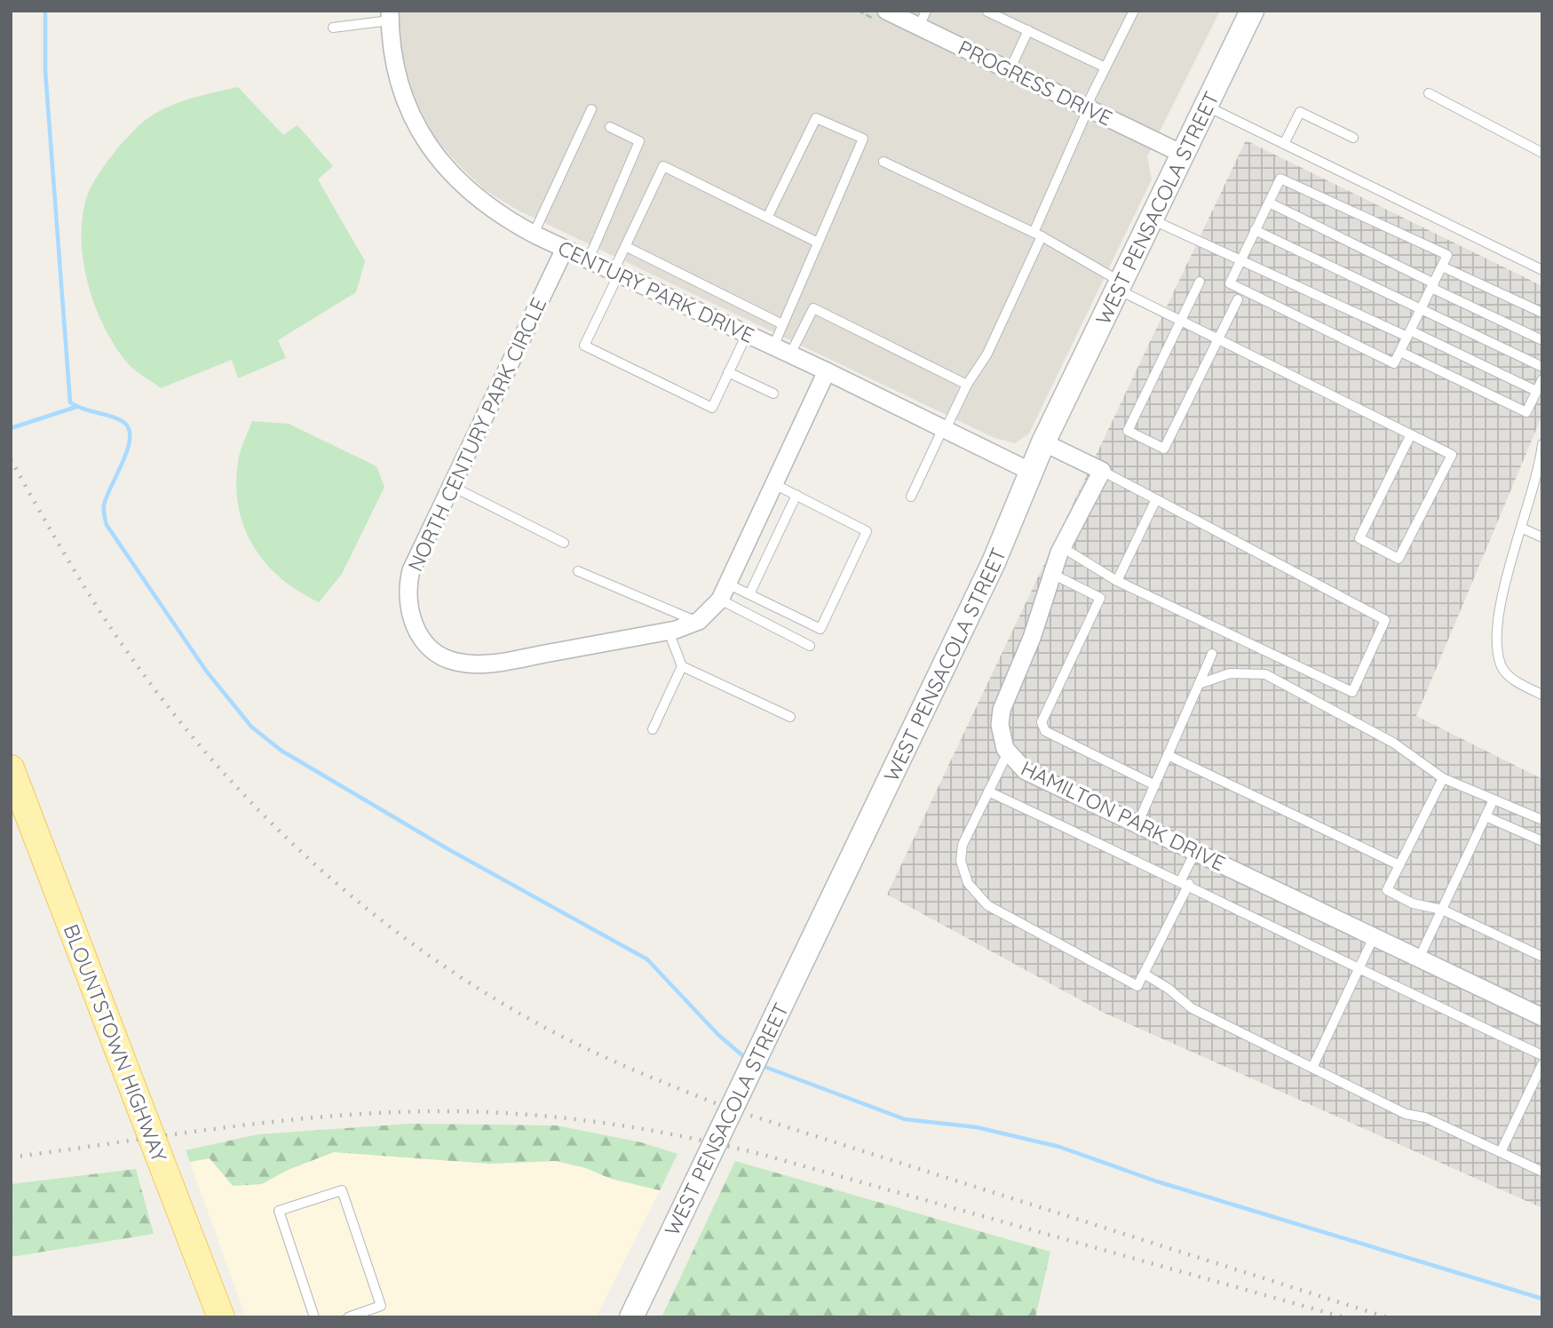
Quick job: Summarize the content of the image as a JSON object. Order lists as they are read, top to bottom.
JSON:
{
  "streets": {
    "main road": ["WEST PENSACOLA STREET", "BLOUNTSTOWN HIGHWAY"],
    "street": [
      "PROGRESS DRIVE",
      "CENTURY PARK DRIVE",
      "NORTH CENTURY PARK CIRCLE",
      "HAMILTON PARK DRIVE"
    ]
  },
  "crossings": [
    ["PROGRESS DRIVE", "WEST PENSACOLA STREET"],
    ["WEST PENSACOLA STREET", "CENTURY PARK DRIVE"],
    ["CENTURY PARK DRIVE", "NORTH CENTURY PARK CIRCLE"]
  ]
}
